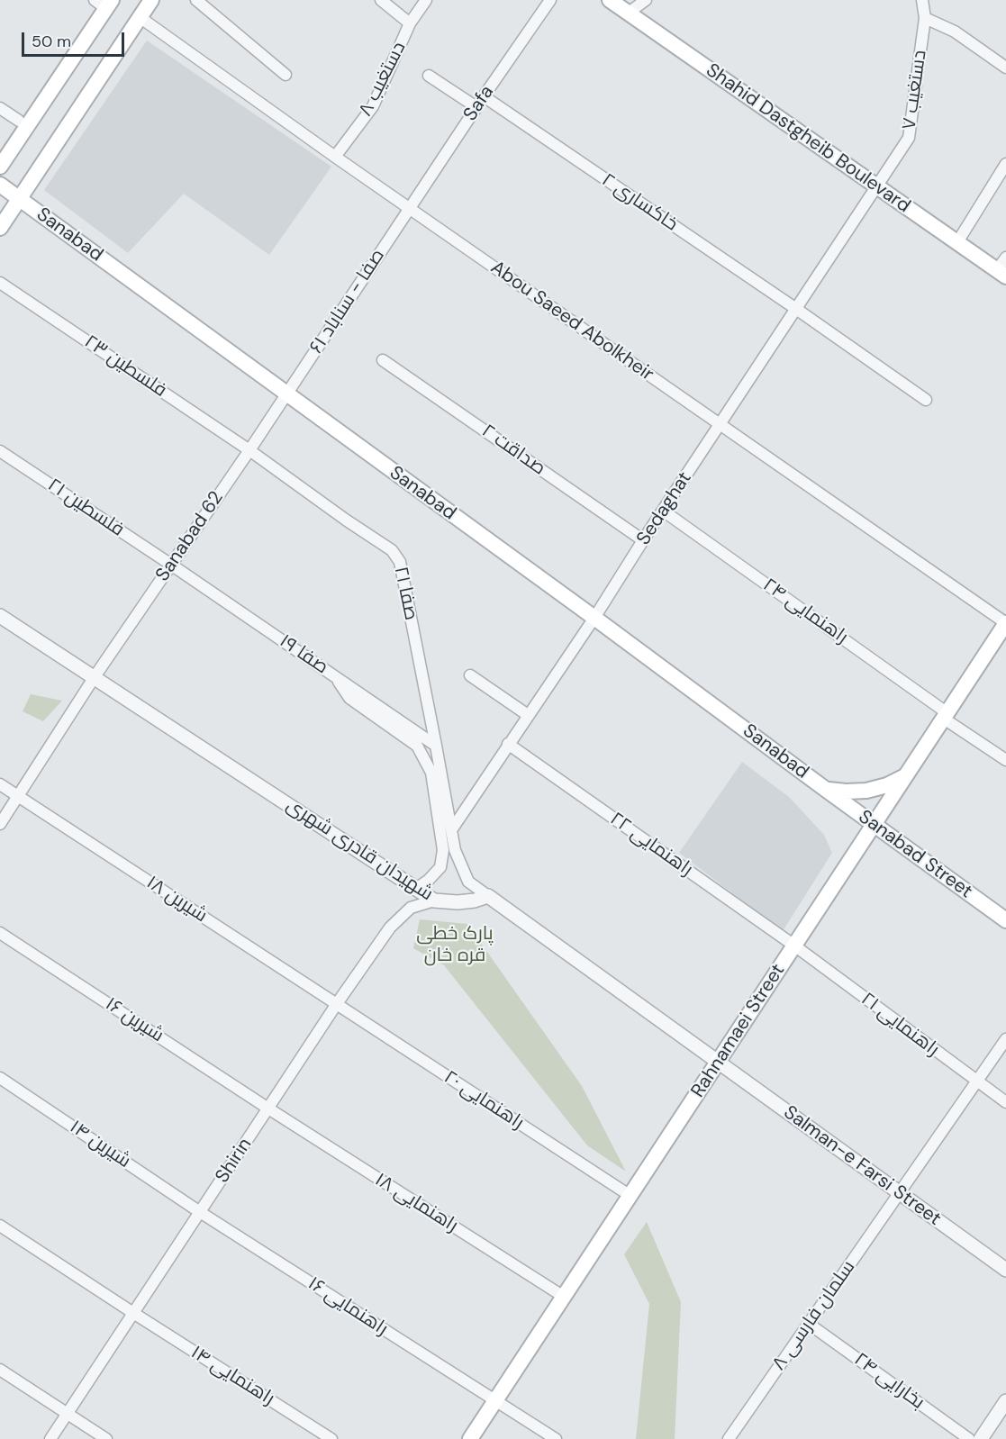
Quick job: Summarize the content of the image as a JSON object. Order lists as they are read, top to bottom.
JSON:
{
  "streets": {
    "main road": [
      "Shahid Dastgheib Boulevard",
      "Sanabad",
      "Sanabad Street",
      "Rahnamaei Street"
    ],
    "street": [
      "دستغیب ۸",
      "دستغیب ۷",
      "Safa",
      "خاکساری ۲",
      "صفا - سناباد ۶۱",
      "Abou Saeed Abolkheir",
      "فلسطین ۲۳",
      "صداقت ۲",
      "فلسطین ۲۱",
      "Sedaghat",
      "Sanabad 62",
      "صفا ۲۱",
      "راهنمایی ۲۴",
      "صفا ۱۹",
      "راهنمایی ۲۲",
      "شهیدان قادری شهری",
      "شیرین ۱۸",
      "شیرین ۱۶",
      "راهنمایی ۲۱",
      "راهنمایی ۲۰",
      "شیرین ۱۴",
      "Shirin",
      "Salman-e Farsi Street",
      "راهنمایی ۱۸",
      "راهنمایی ۱۶",
      "سلمان فارسی ۸",
      "راهنمایی ۱۴",
      "بخارایی ۲۴"
    ]
  },
  "crossings": [
    ["دستغیب ۸", "Abou Saeed Abolkheir"],
    ["دستغیب ۷", "Shahid Dastgheib Boulevard"],
    ["دستغیب ۷", "Sedaghat"],
    ["Safa", "خاکساری ۲"],
    ["Safa", "صفا - سناباد ۶۱"],
    ["Safa", "Abou Saeed Abolkheir"],
    ["Shahid Dastgheib Boulevard", "Sedaghat"],
    ["خاکساری ۲", "Sedaghat"],
    ["Sanabad", "صفا - سناباد ۶۱"],
    ["Sanabad", "Sedaghat"],
    ["Sanabad", "Sanabad 62"],
    ["Sanabad", "Sanabad Street"],
    ["صفا - سناباد ۶۱", "Abou Saeed Abolkheir"],
    ["صفا - سناباد ۶۱", "Sanabad 62"],
    ["Abou Saeed Abolkheir", "Sedaghat"],
    ["Abou Saeed Abolkheir", "Rahnamaei Street"],
    ["فلسطین ۲۳", "Sanabad 62"],
    ["فلسطین ۲۳", "صفا ۲۱"],
    ["صداقت ۲", "Sedaghat"],
    ["فلسطین ۲۱", "Sanabad 62"],
    ["فلسطین ۲۱", "صفا ۱۹"],
    ["Sedaghat", "صفا ۲۱"],
    ["Sedaghat", "راهنمایی ۲۴"],
    ["Sedaghat", "راهنمایی ۲۲"],
    ["Sanabad 62", "صفا ۲۱"],
    ["Sanabad 62", "صفا ۱۹"],
    ["Sanabad 62", "شهیدان قادری شهری"],
    ["صفا ۲۱", "صفا ۱۹"],
    ["صفا ۲۱", "شهیدان قادری شهری"],
    ["راهنمایی ۲۴", "Rahnamaei Street"],
    ["راهنمایی ۲۲", "راهنمایی ۲۱"],
    ["راهنمایی ۲۲", "Rahnamaei Street"],
    ["شهیدان قادری شهری", "Shirin"],
    ["Sanabad Street", "Rahnamaei Street"],
    ["شیرین ۱۸", "راهنمایی ۲۰"],
    ["شیرین ۱۸", "Shirin"],
    ["شیرین ۱۶", "Shirin"],
    ["شیرین ۱۶", "راهنمایی ۱۸"],
    ["راهنمایی ۲۱", "Rahnamaei Street"],
    ["راهنمایی ۲۱", "سلمان فارسی ۸"],
    ["Rahnamaei Street", "راهنمایی ۲۰"],
    ["Rahnamaei Street", "Salman-e Farsi Street"],
    ["Rahnamaei Street", "راهنمایی ۱۸"],
    ["Rahnamaei Street", "راهنمایی ۱۶"],
    ["راهنمایی ۲۰", "Shirin"],
    ["شیرین ۱۴", "Shirin"],
    ["شیرین ۱۴", "راهنمایی ۱۶"],
    ["Shirin", "راهنمایی ۱۸"],
    ["Shirin", "راهنمایی ۱۶"],
    ["Shirin", "راهنمایی ۱۴"],
    ["Salman-e Farsi Street", "سلمان فارسی ۸"],
    ["سلمان فارسی ۸", "بخارایی ۲۴"]
  ],
  "parks": ["پارک خطی قره خان"],
  "scale_bar": "50 m"
}
